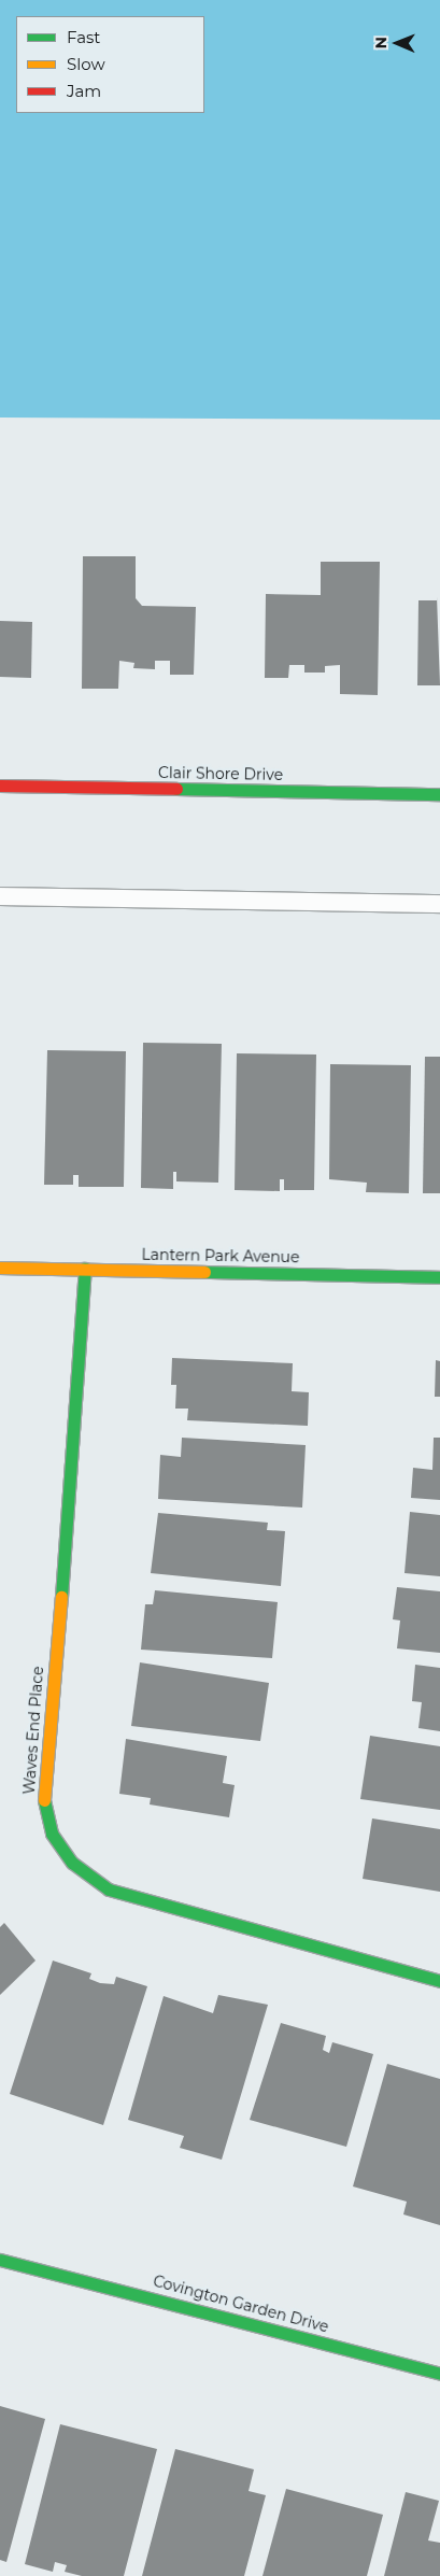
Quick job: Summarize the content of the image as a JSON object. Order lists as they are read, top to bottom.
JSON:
{
  "streets": {
    "street": [
      "Clair Shore Drive",
      "Lantern Park Avenue",
      "Waves End Place",
      "Covington Garden Drive"
    ]
  },
  "crossings": [
    ["Lantern Park Avenue", "Waves End Place"]
  ],
  "legend": ["Fast", "Slow", "Jam"],
  "north": "left"
}
